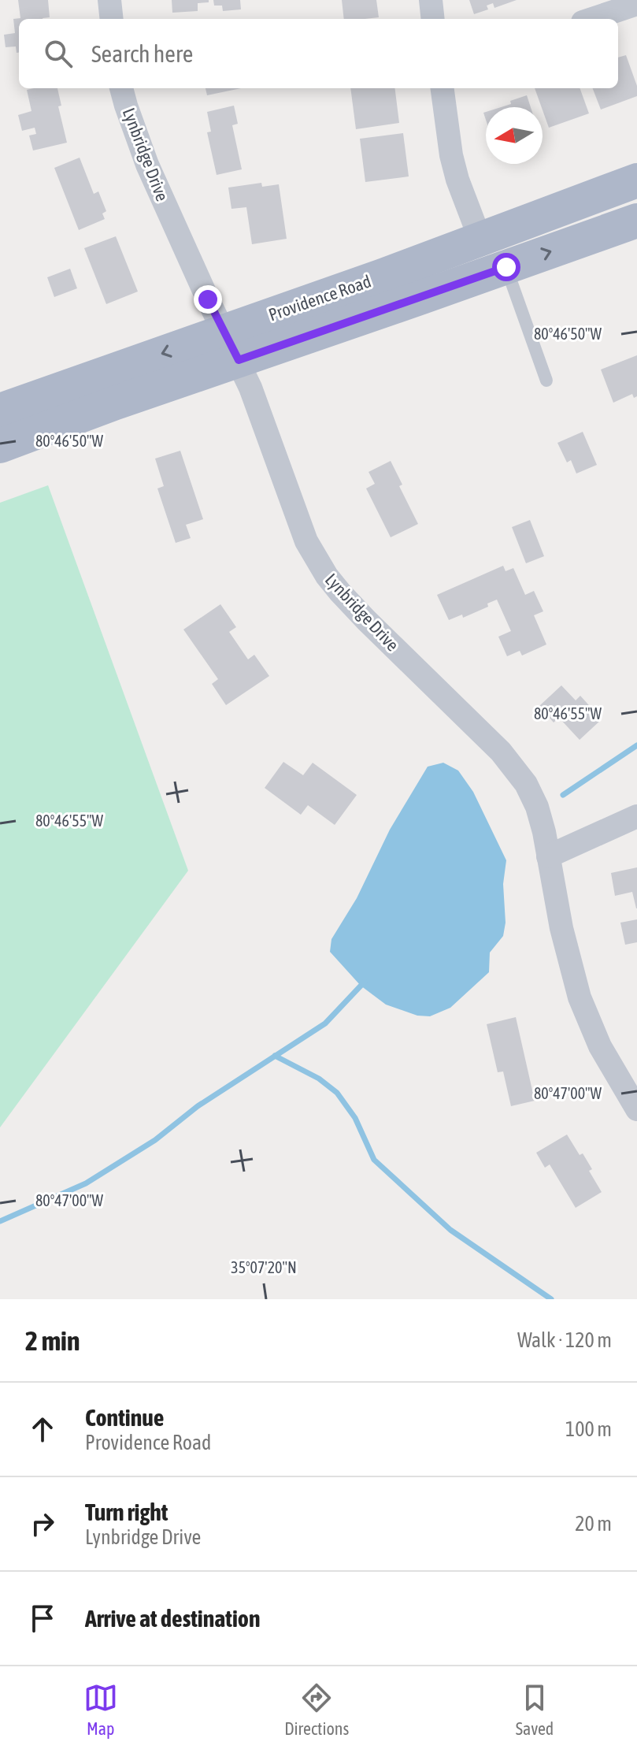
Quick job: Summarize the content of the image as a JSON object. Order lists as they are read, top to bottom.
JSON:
{
  "streets": {
    "main road": ["Providence Road"],
    "street": ["Lynbridge Drive"]
  },
  "crossings": [
    ["Lynbridge Drive", "Providence Road"]
  ],
  "north": "left",
  "page": {
    "search": "Search here",
    "heading": ["2 min", "Walk · 120 m"],
    "list": [
      ["Continue", "Providence Road", "100 m"],
      ["Turn right", "Lynbridge Drive", "20 m"],
      "Arrive at destination"
    ],
    "nav": ["Map", "Directions", "Saved"]
  },
  "coordinates": [
    "80°46'50\"W",
    "80°46'55\"W",
    "80°47'00\"W",
    "35°07'20\"N"
  ]
}
